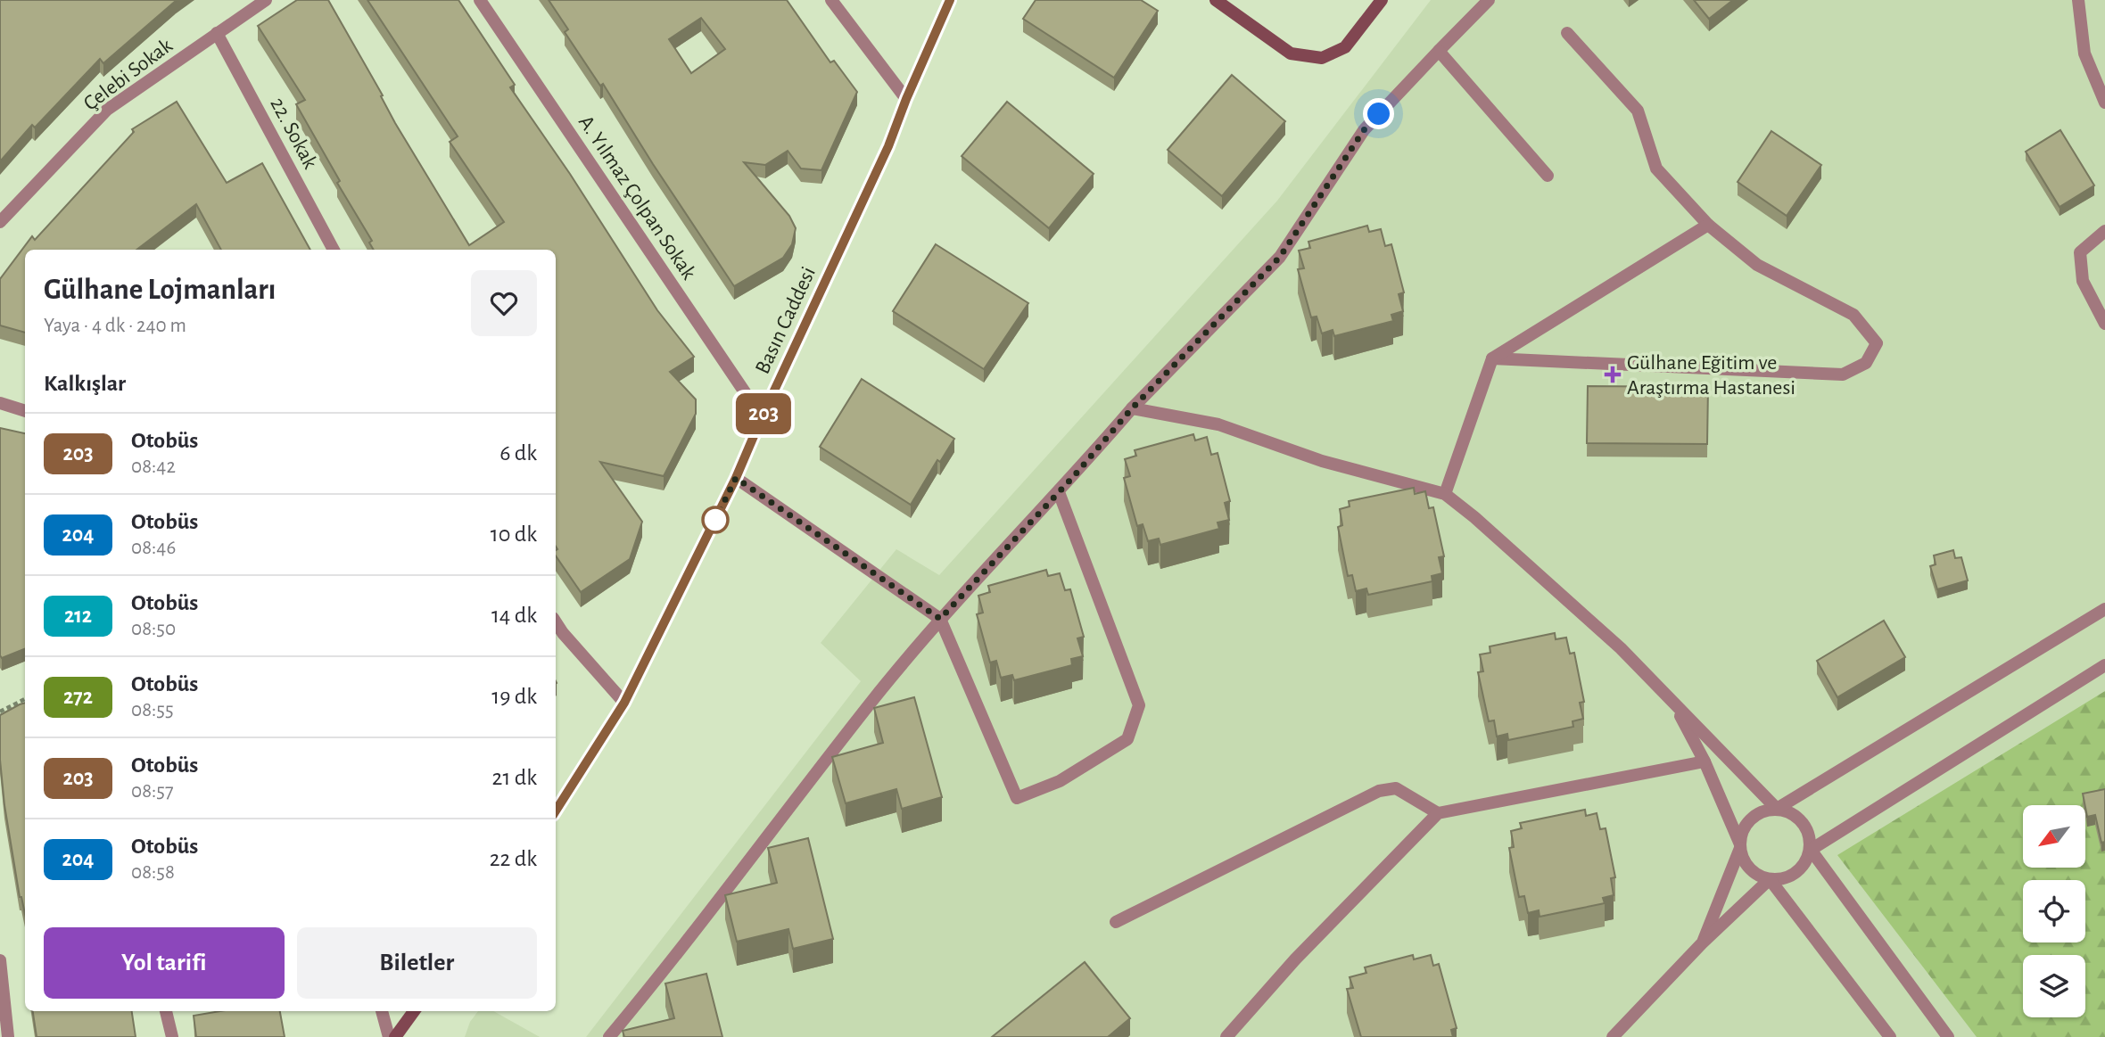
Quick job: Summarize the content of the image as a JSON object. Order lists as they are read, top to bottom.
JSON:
{
  "streets": {
    "street": [
      "Çelebi Sokak",
      "22. Sokak",
      "A. Yılmaz Çolpan Sokak",
      "Basın Caddesi"
    ]
  },
  "crossings": [
    ["Çelebi Sokak", "22. Sokak"],
    ["A. Yılmaz Çolpan Sokak", "Basın Caddesi"]
  ],
  "places": {
    "health": ["Gülhane Eğitim ve Araştırma Hastanesi"]
  },
  "lines": ["bus line 203"],
  "north": "bottom left",
  "page": {
    "on_map": "203",
    "heading": [
      ["Gülhane Lojmanları", "Yaya · 4 dk · 240 m"],
      "Kalkışlar"
    ],
    "list": [
      {
        "mark": "203",
        "name": "Otobüs",
        "note": "08:42",
        "value": "6 dk"
      },
      {
        "mark": "204",
        "name": "Otobüs",
        "note": "08:46",
        "value": "10 dk"
      },
      {
        "mark": "212",
        "name": "Otobüs",
        "note": "08:50",
        "value": "14 dk"
      },
      {
        "mark": "272",
        "name": "Otobüs",
        "note": "08:55",
        "value": "19 dk"
      },
      {
        "mark": "203",
        "name": "Otobüs",
        "note": "08:57",
        "value": "21 dk"
      },
      {
        "mark": "204",
        "name": "Otobüs",
        "note": "08:58",
        "value": "22 dk"
      }
    ],
    "buttons": ["Yol tarifi", "Biletler"]
  }
}
